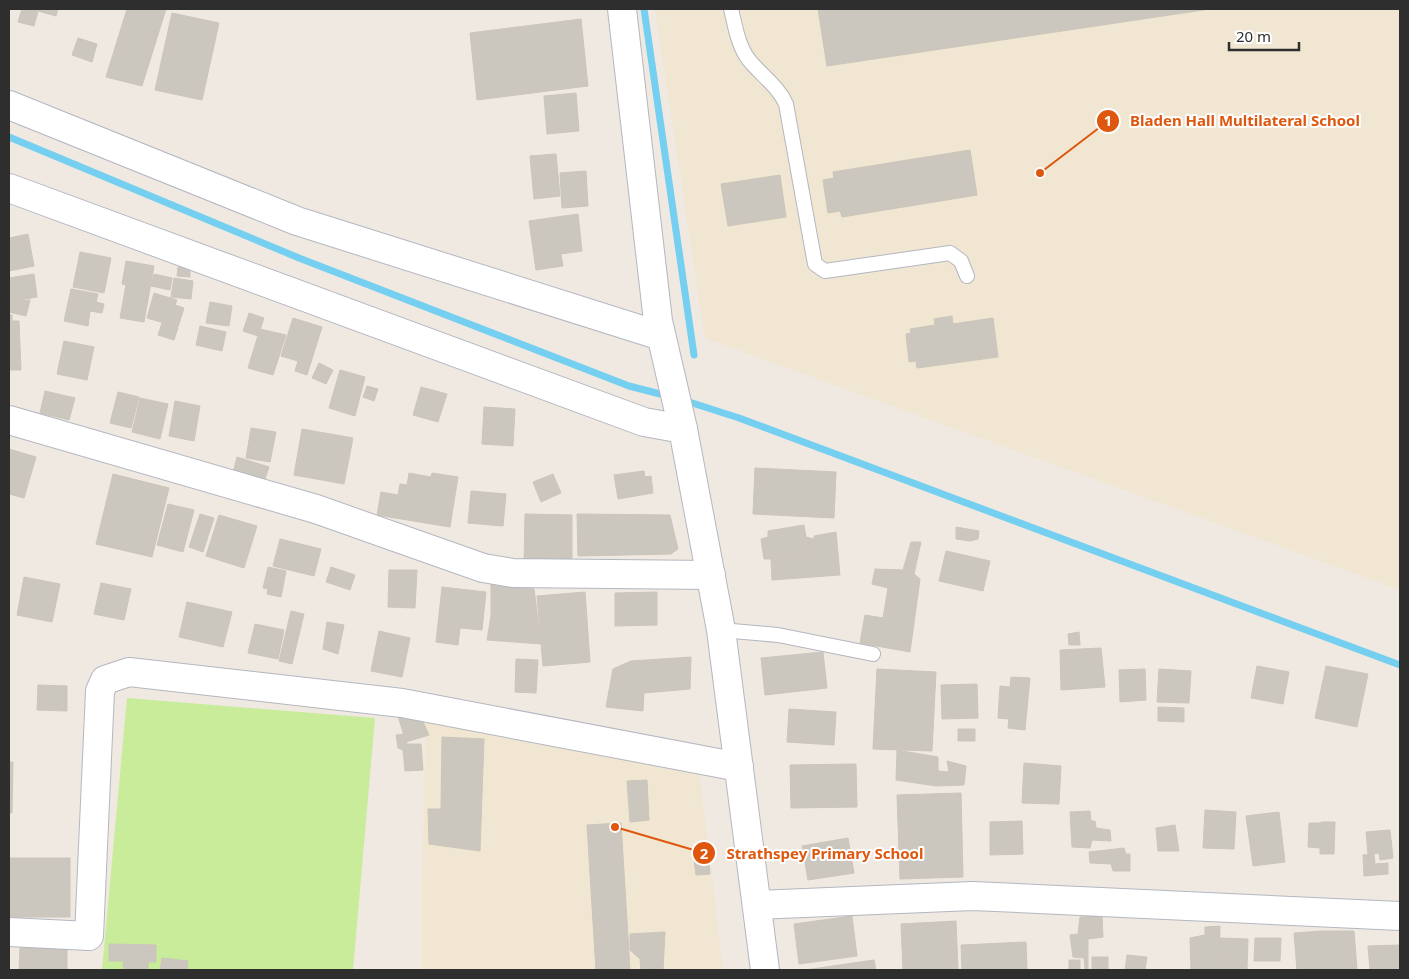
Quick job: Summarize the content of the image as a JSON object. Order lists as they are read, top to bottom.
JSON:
{
  "places": ["Bladen Hall Multilateral School", "Strathspey Primary School"],
  "scale_bar": "20 m"
}
